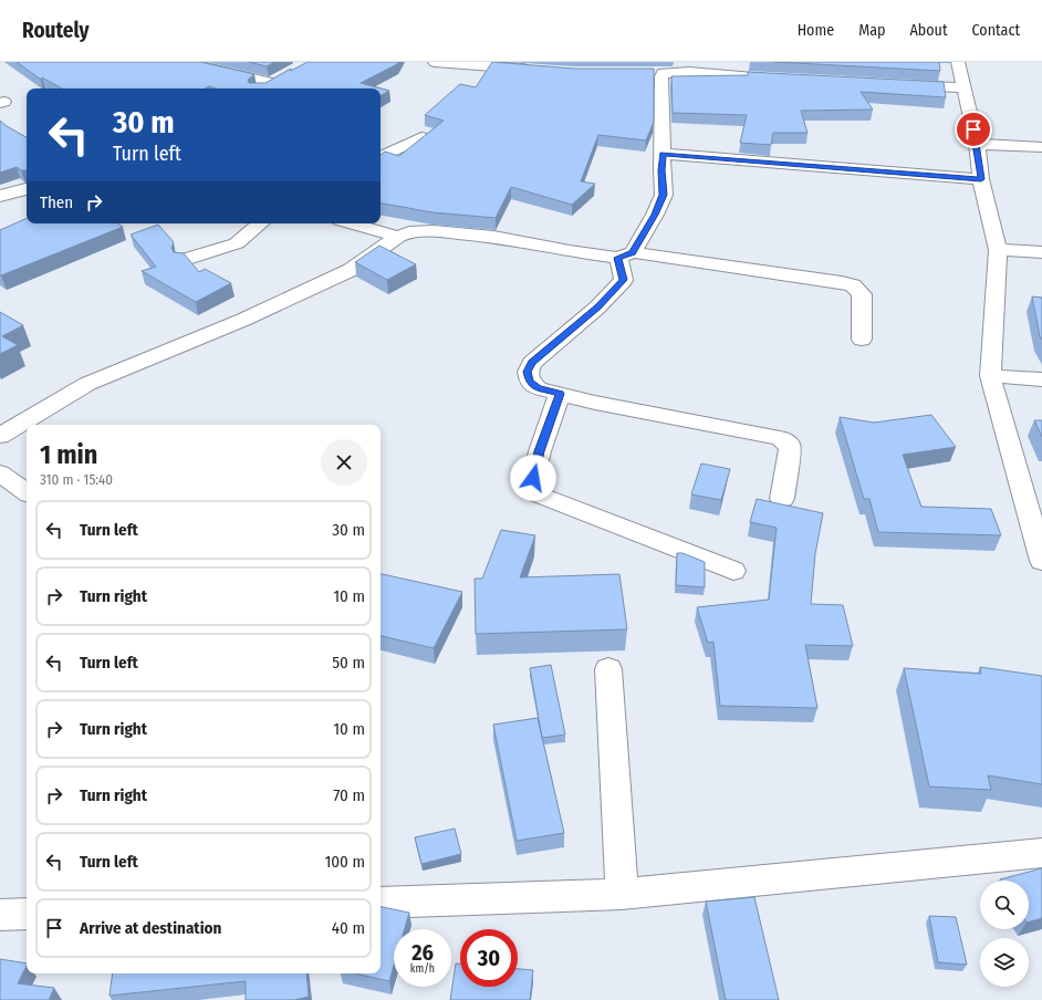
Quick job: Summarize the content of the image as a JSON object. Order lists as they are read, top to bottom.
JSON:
{
  "page": {
    "header": "Routely",
    "nav": [
      "Home",
      "Map",
      "About",
      "Contact"
    ],
    "turn": ["30 m", "Turn left"],
    "then": "Then",
    "heading": ["1 min", "310 m · 15:40"],
    "list": [
      {
        "name": "Turn left",
        "value": "30 m"
      },
      {
        "name": "Turn right",
        "value": "10 m"
      },
      {
        "name": "Turn left",
        "value": "50 m"
      },
      {
        "name": "Turn right",
        "value": "10 m"
      },
      {
        "name": "Turn right",
        "value": "70 m"
      },
      {
        "name": "Turn left",
        "value": "100 m"
      },
      {
        "name": "Arrive at destination",
        "value": "40 m"
      }
    ],
    "speed": "26 km/h",
    "limit": "30"
  }
}
